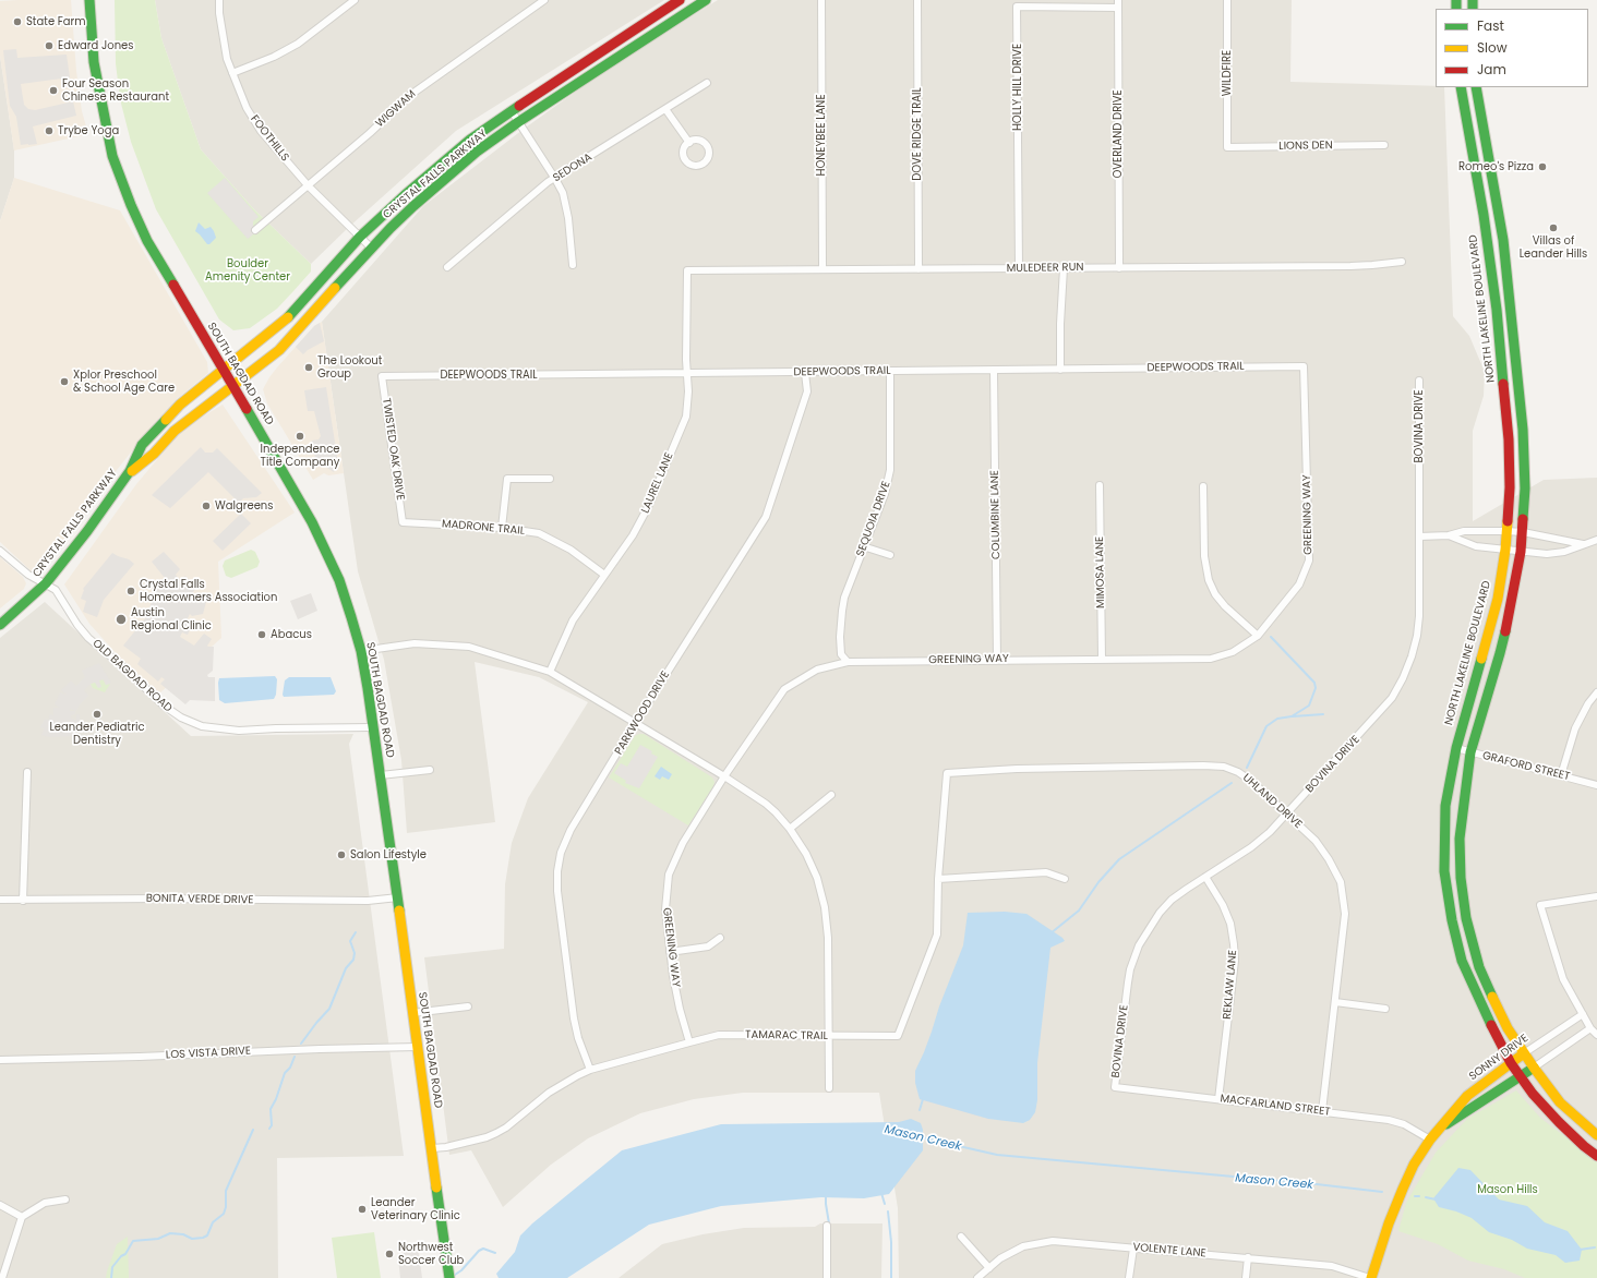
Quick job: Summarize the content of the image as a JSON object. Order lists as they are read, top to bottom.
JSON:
{
  "streets": {
    "main road": [
      "CRYSTAL FALLS PARKWAY",
      "NORTH LAKELINE BOULEVARD",
      "SOUTH BAGDAD ROAD",
      "SONNY DRIVE"
    ],
    "street": [
      "WILDFIRE",
      "HOLLY HILL DRIVE",
      "WIGWAM",
      "DOVE RIDGE TRAIL",
      "OVERLAND DRIVE",
      "HONEYBEE LANE",
      "FOOTHILLS",
      "LIONS DEN",
      "SEDONA",
      "MULEDEER RUN",
      "DEEPWOODS TRAIL",
      "BOVINA DRIVE",
      "TWISTED OAK DRIVE",
      "LAUREL LANE",
      "COLUMBINE LANE",
      "GREENING WAY",
      "SEQUOIA DRIVE",
      "MADRONE TRAIL",
      "MIMOSA LANE",
      "OLD BAGDAD ROAD",
      "PARKWOOD DRIVE",
      "GRAFORD STREET",
      "UHLAND DRIVE",
      "BONITA VERDE DRIVE",
      "REKLAW LANE",
      "TAMARAC TRAIL",
      "LOS VISTA DRIVE",
      "MACFARLAND STREET",
      "VOLENTE LANE"
    ]
  },
  "crossings": [
    ["WILDFIRE", "LIONS DEN"],
    ["HOLLY HILL DRIVE", "OVERLAND DRIVE"],
    ["HOLLY HILL DRIVE", "MULEDEER RUN"],
    ["WIGWAM", "FOOTHILLS"],
    ["DOVE RIDGE TRAIL", "MULEDEER RUN"],
    ["OVERLAND DRIVE", "MULEDEER RUN"],
    ["HONEYBEE LANE", "MULEDEER RUN"],
    ["FOOTHILLS", "CRYSTAL FALLS PARKWAY"],
    ["CRYSTAL FALLS PARKWAY", "SOUTH BAGDAD ROAD"],
    ["CRYSTAL FALLS PARKWAY", "OLD BAGDAD ROAD"],
    ["MULEDEER RUN", "LAUREL LANE"],
    ["NORTH LAKELINE BOULEVARD", "GRAFORD STREET"],
    ["NORTH LAKELINE BOULEVARD", "SONNY DRIVE"],
    ["DEEPWOODS TRAIL", "TWISTED OAK DRIVE"],
    ["DEEPWOODS TRAIL", "LAUREL LANE"],
    ["DEEPWOODS TRAIL", "COLUMBINE LANE"],
    ["DEEPWOODS TRAIL", "GREENING WAY"],
    ["DEEPWOODS TRAIL", "SEQUOIA DRIVE"],
    ["DEEPWOODS TRAIL", "PARKWOOD DRIVE"],
    ["SOUTH BAGDAD ROAD", "OLD BAGDAD ROAD"],
    ["SOUTH BAGDAD ROAD", "BONITA VERDE DRIVE"],
    ["SOUTH BAGDAD ROAD", "TAMARAC TRAIL"],
    ["SOUTH BAGDAD ROAD", "LOS VISTA DRIVE"],
    ["BOVINA DRIVE", "UHLAND DRIVE"],
    ["BOVINA DRIVE", "REKLAW LANE"],
    ["BOVINA DRIVE", "MACFARLAND STREET"],
    ["TWISTED OAK DRIVE", "MADRONE TRAIL"],
    ["LAUREL LANE", "MADRONE TRAIL"],
    ["COLUMBINE LANE", "GREENING WAY"],
    ["GREENING WAY", "SEQUOIA DRIVE"],
    ["GREENING WAY", "MIMOSA LANE"],
    ["GREENING WAY", "TAMARAC TRAIL"],
    ["PARKWOOD DRIVE", "TAMARAC TRAIL"],
    ["UHLAND DRIVE", "TAMARAC TRAIL"],
    ["UHLAND DRIVE", "MACFARLAND STREET"],
    ["REKLAW LANE", "MACFARLAND STREET"],
    ["SONNY DRIVE", "MACFARLAND STREET"],
    ["SONNY DRIVE", "VOLENTE LANE"]
  ],
  "water": ["Mason Creek"],
  "parks": ["Boulder Amenity Center", "Mason Hills"],
  "places": [
    "State Farm",
    "Edward Jones",
    "Four Season Chinese Restaurant",
    "Trybe Yoga",
    "Romeo's Pizza",
    "Villas of Leander Hills",
    "The Lookout Group",
    "Xplor Preschool & School Age Care",
    "Independence Title Company",
    "Walgreens",
    "Crystal Falls Homeowners Association",
    "Austin Regional Clinic",
    "Abacus",
    "Leander Pediatric Dentistry",
    "Salon Lifestyle",
    "Leander Veterinary Clinic",
    "Northwest Soccer Club"
  ],
  "legend": ["Fast", "Slow", "Jam"]
}
